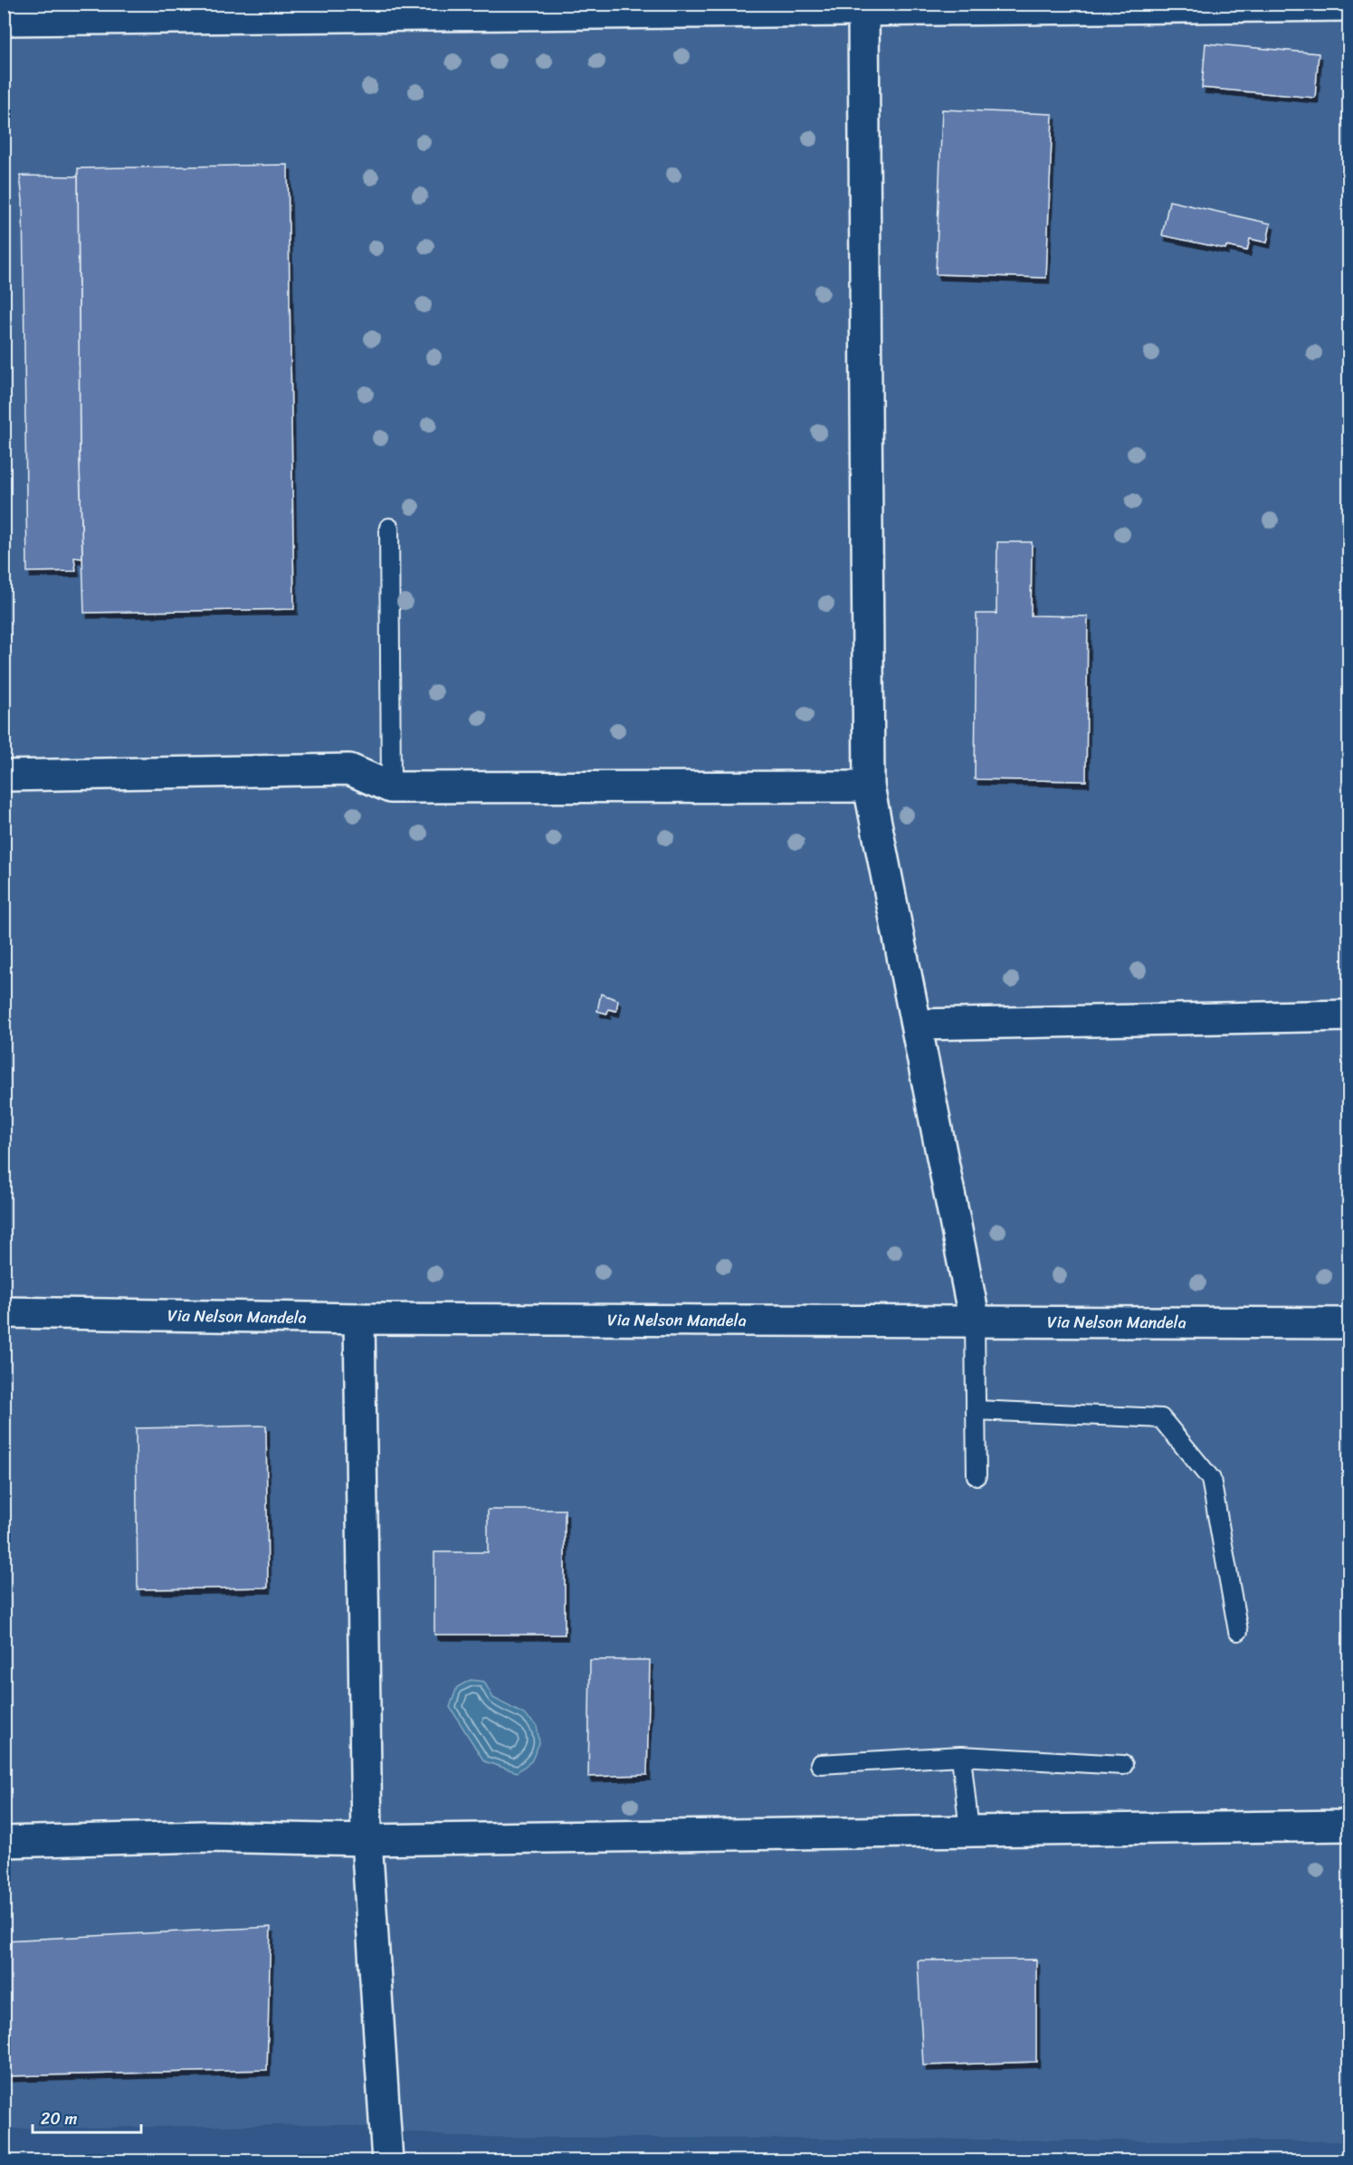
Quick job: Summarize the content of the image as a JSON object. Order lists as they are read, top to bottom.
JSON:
{
  "streets": {
    "street": ["Via Nelson Mandela"]
  },
  "scale_bar": "20 m"
}
